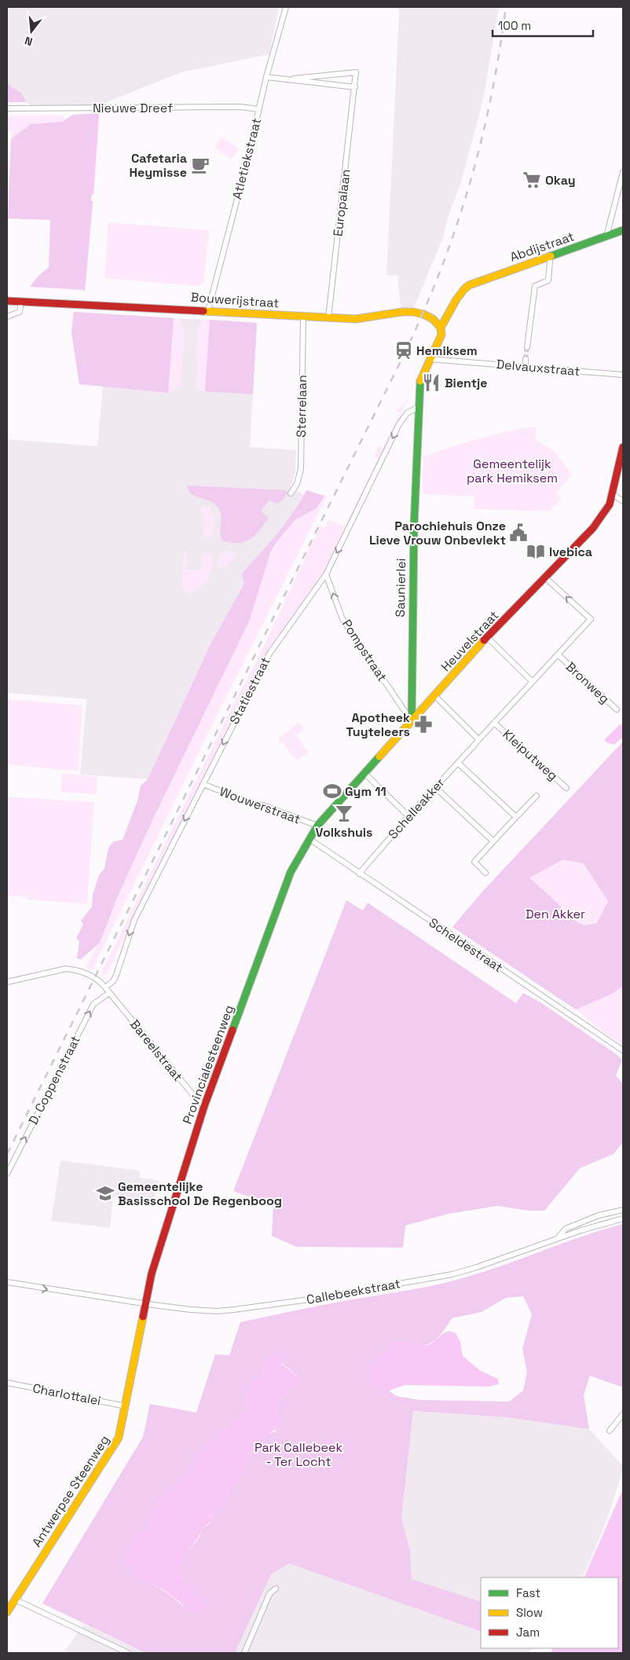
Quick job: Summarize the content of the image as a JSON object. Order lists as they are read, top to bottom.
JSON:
{
  "streets": {
    "main road": [
      "Abdijstraat",
      "Bouwerijstraat",
      "Saunierlei",
      "Heuvelstraat",
      "Provincialesteenweg",
      "Antwerpse Steenweg"
    ],
    "street": [
      "Nieuwe Dreef",
      "Atletiekstraat",
      "Europalaan",
      "Delvauxstraat",
      "Sterrelaan",
      "Pompstraat",
      "Bronweg",
      "Statiestraat",
      "Kleiputweg",
      "Wouwerstraat",
      "Schelleakker",
      "Scheldestraat",
      "Bareelstraat",
      "D. Coppenstraat",
      "Callebeekstraat",
      "Charlottalei"
    ]
  },
  "crossings": [
    ["Nieuwe Dreef", "Atletiekstraat"],
    ["Atletiekstraat", "Europalaan"],
    ["Atletiekstraat", "Bouwerijstraat"],
    ["Europalaan", "Bouwerijstraat"],
    ["Abdijstraat", "Saunierlei"],
    ["Bouwerijstraat", "Sterrelaan"],
    ["Bouwerijstraat", "Saunierlei"],
    ["Delvauxstraat", "Saunierlei"],
    ["Saunierlei", "Heuvelstraat"],
    ["Saunierlei", "Pompstraat"],
    ["Saunierlei", "Statiestraat"],
    ["Heuvelstraat", "Pompstraat"],
    ["Heuvelstraat", "Wouwerstraat"],
    ["Heuvelstraat", "Schelleakker"],
    ["Heuvelstraat", "Scheldestraat"],
    ["Heuvelstraat", "Provincialesteenweg"],
    ["Pompstraat", "Statiestraat"],
    ["Bronweg", "Schelleakker"],
    ["Statiestraat", "Wouwerstraat"],
    ["Statiestraat", "Bareelstraat"],
    ["Kleiputweg", "Schelleakker"],
    ["Schelleakker", "Scheldestraat"],
    ["Scheldestraat", "Provincialesteenweg"],
    ["Bareelstraat", "Provincialesteenweg"],
    ["Bareelstraat", "D. Coppenstraat"],
    ["Provincialesteenweg", "Callebeekstraat"],
    ["Provincialesteenweg", "Antwerpse Steenweg"],
    ["Callebeekstraat", "Antwerpse Steenweg"],
    ["Charlottalei", "Antwerpse Steenweg"]
  ],
  "one_way": ["Pompstraat", "Statiestraat", "D. Coppenstraat"],
  "parks": ["Gemeentelijk park Hemiksem", "Den Akker", "Park Callebeek - Ter Locht"],
  "places": {
    "cafe": ["Cafetaria Heymisse"],
    "supermarket": ["Okay"],
    "station": ["Hemiksem"],
    "restaurant": ["Bientje"],
    "public building": ["Parochiehuis Onze Lieve Vrouw Onbevlekt"],
    "library": ["Ivebica"],
    "pharmacy": ["Apotheek Tuyteleers"],
    "sports": ["Gym 11"],
    "bar": ["Volkshuis"],
    "school or university": ["Gemeentelijke Basisschool De Regenboog"]
  },
  "legend": ["Fast", "Slow", "Jam"],
  "scale_bar": "100 m",
  "north": "bottom"
}
